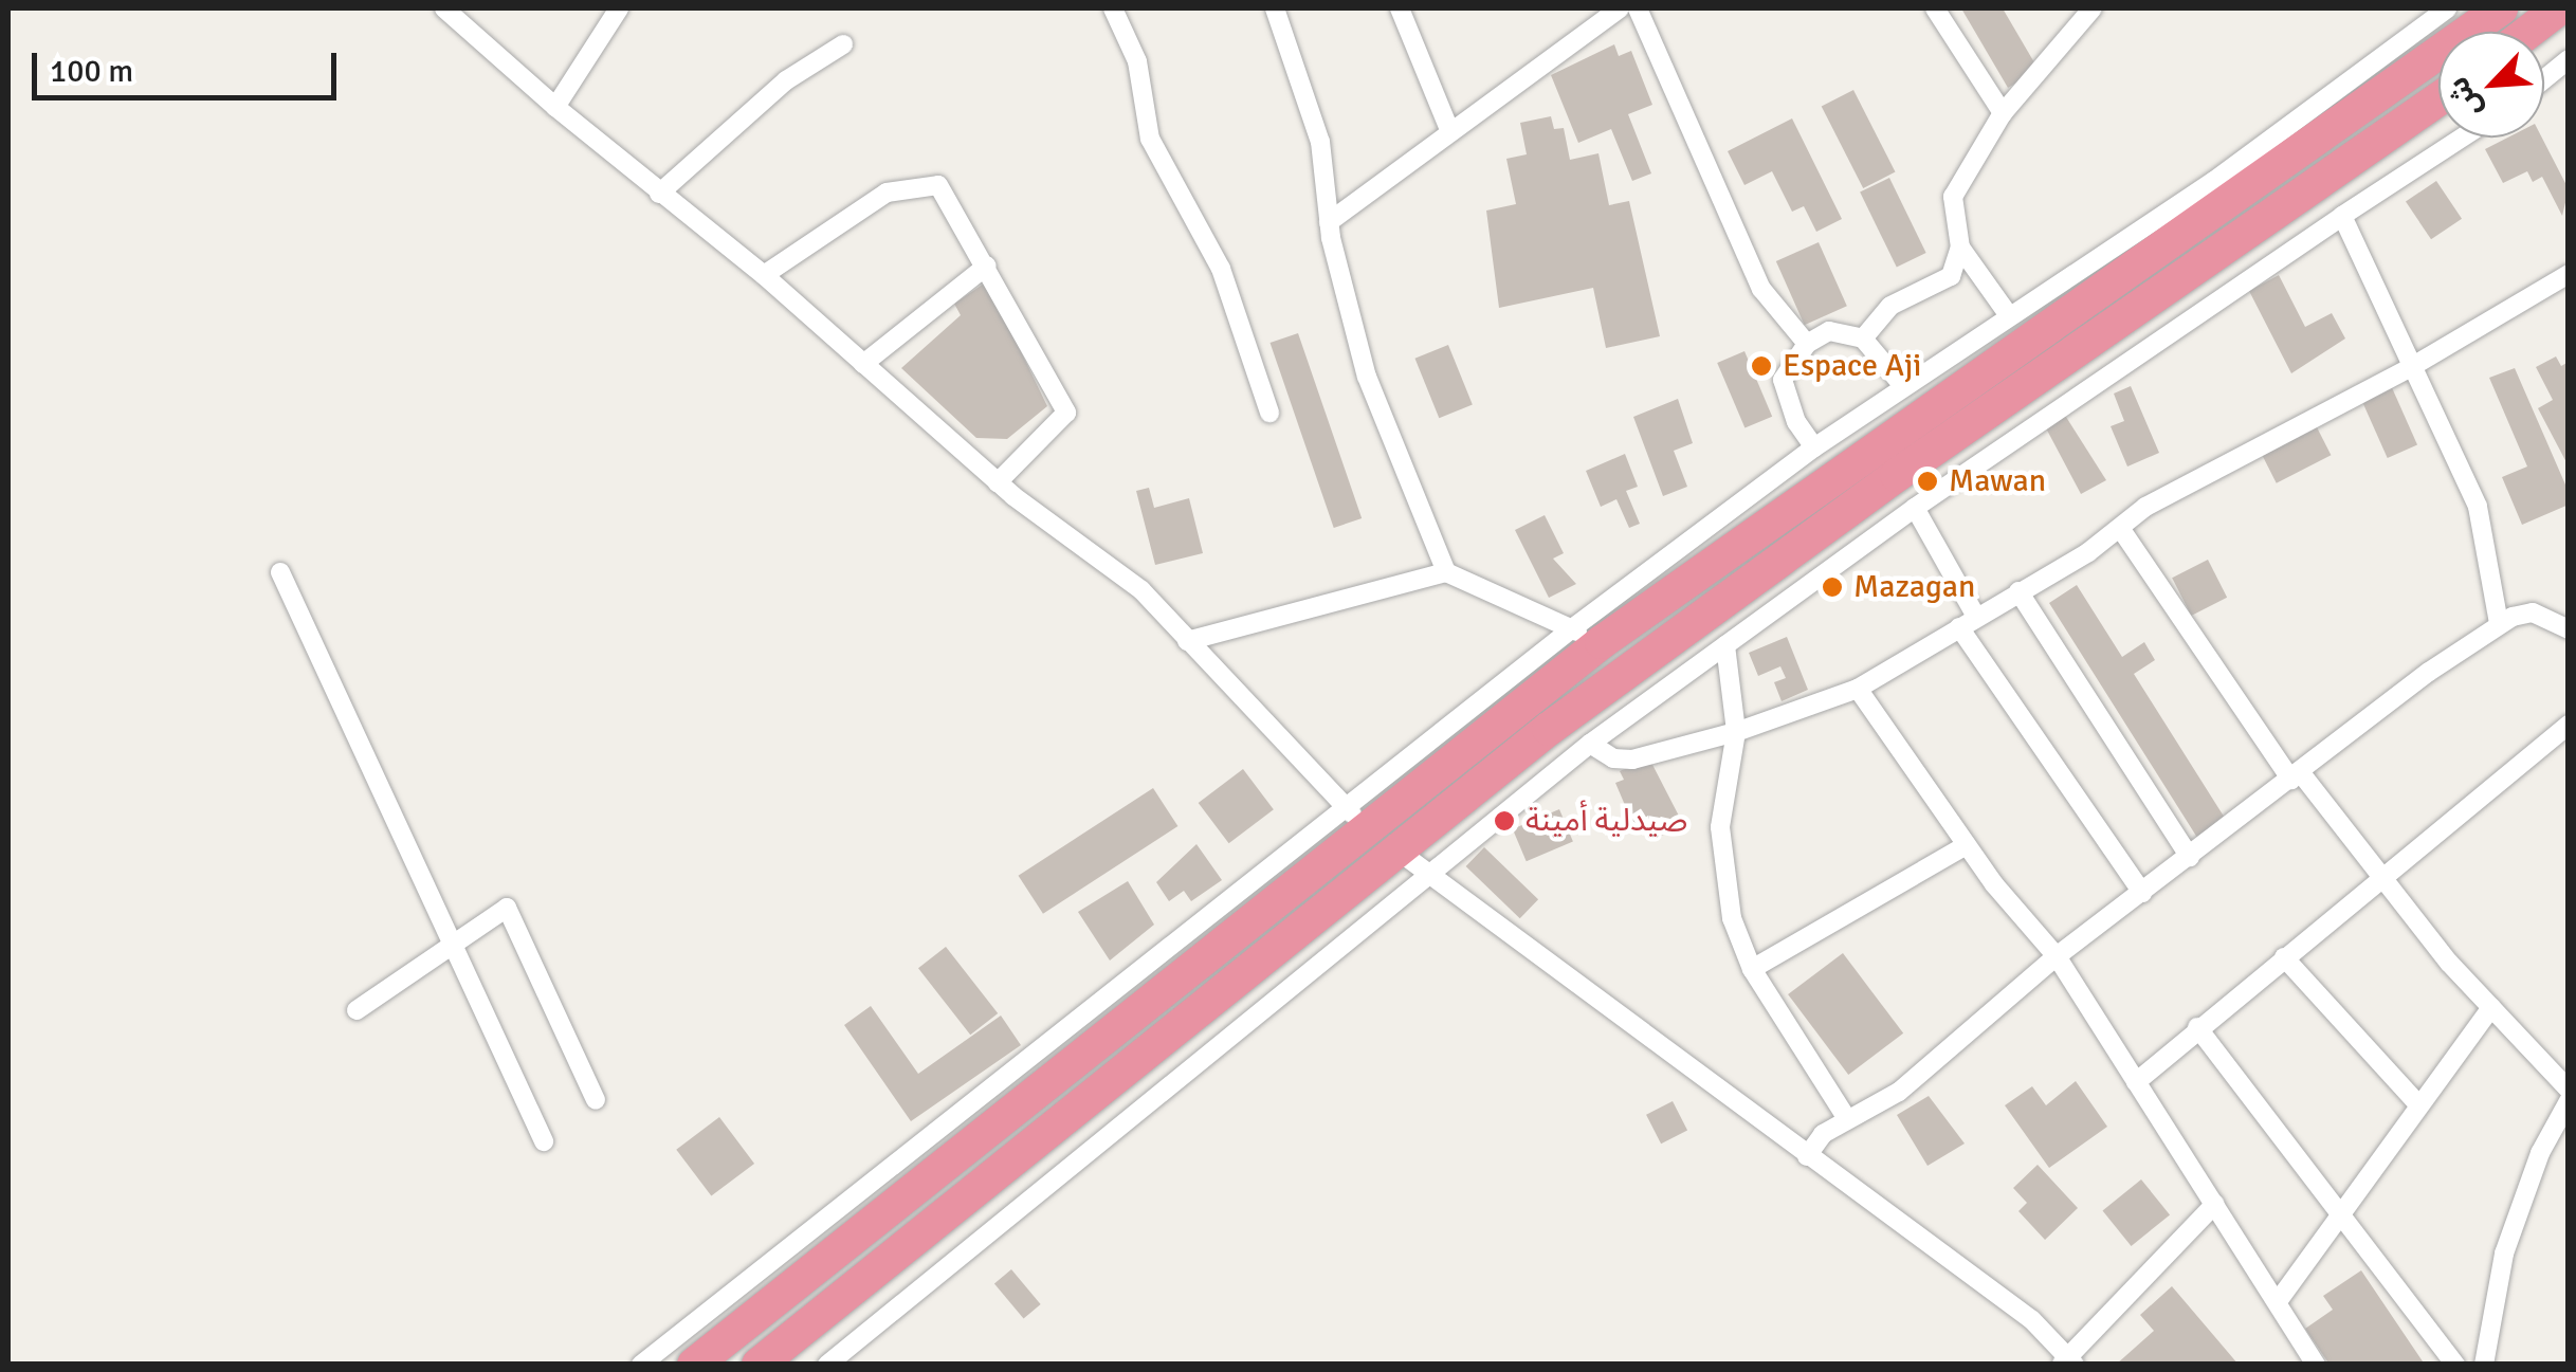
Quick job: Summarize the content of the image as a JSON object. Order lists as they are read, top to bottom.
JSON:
{
  "places": [
    "Espace Aji",
    "Mawan",
    "Mazagan",
    "صيدلية أمينة"
  ],
  "scale_bar": "100 m",
  "north": "bottom left"
}
